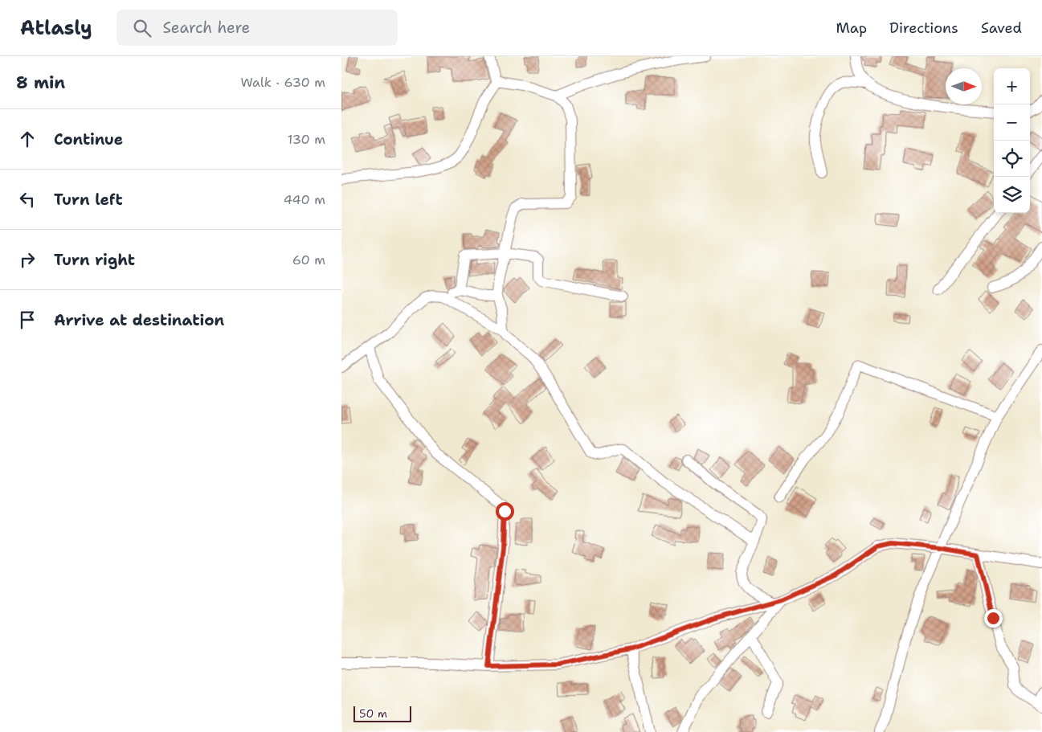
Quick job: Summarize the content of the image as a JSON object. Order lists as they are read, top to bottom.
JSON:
{
  "scale_bar": "50 m",
  "north": "right",
  "page": {
    "header": "Atlasly",
    "search": "Search here",
    "nav": ["Map", "Directions", "Saved"],
    "heading": ["8 min", "Walk · 630 m"],
    "map_buttons": ["+", "−"],
    "list": [
      ["Continue", "130 m"],
      ["Turn left", "440 m"],
      ["Turn right", "60 m"],
      "Arrive at destination"
    ],
    "scale": "50 m"
  }
}
